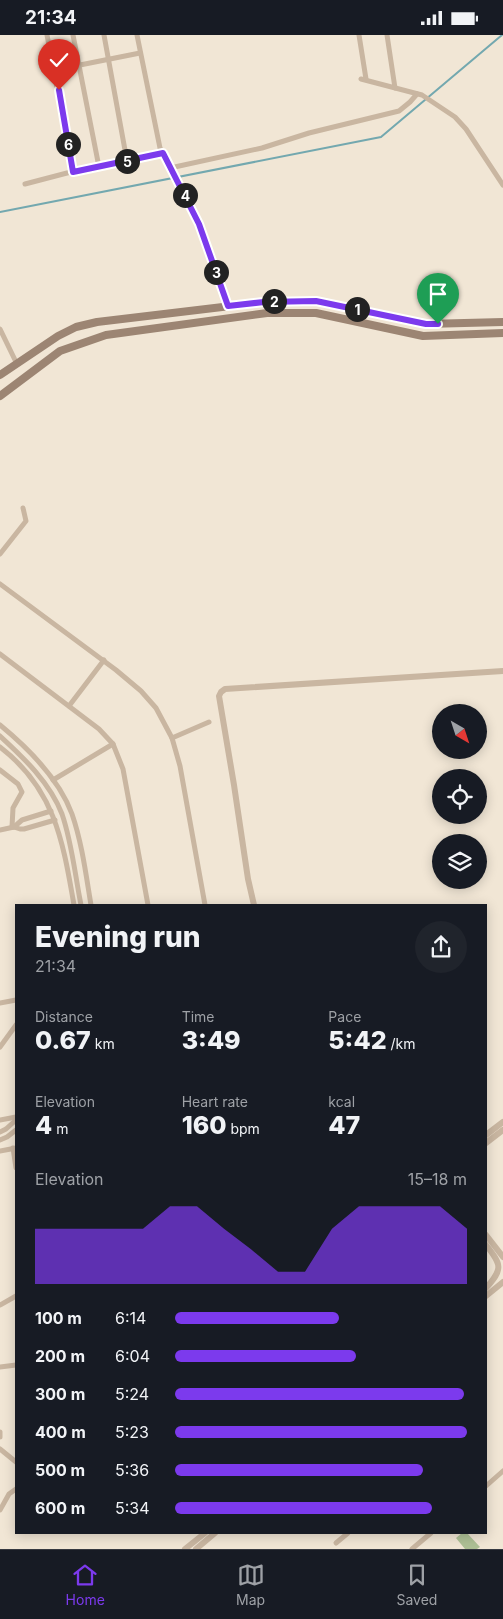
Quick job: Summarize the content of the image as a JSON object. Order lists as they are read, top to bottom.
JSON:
{
  "north": "bottom right",
  "page": {
    "status": "21:34",
    "pins": [
      "6",
      "5",
      "4",
      "3",
      "2",
      "1"
    ],
    "heading": ["Evening run", "21:34"],
    "stats": [
      ["Distance", "0.67 km"],
      ["Time", "3:49"],
      ["Pace", "5:42 /km"],
      ["Elevation", "4 m"],
      ["Heart rate", "160 bpm"],
      ["kcal", "47"]
    ],
    "chart": ["Elevation", "15–18 m"],
    "list": [
      {
        "name": "100 m",
        "note": "6:14"
      },
      {
        "name": "200 m",
        "note": "6:04"
      },
      {
        "name": "300 m",
        "note": "5:24"
      },
      {
        "name": "400 m",
        "note": "5:23"
      },
      {
        "name": "500 m",
        "note": "5:36"
      },
      {
        "name": "600 m",
        "note": "5:34"
      }
    ],
    "tabs": ["Home", "Map", "Saved"]
  }
}
